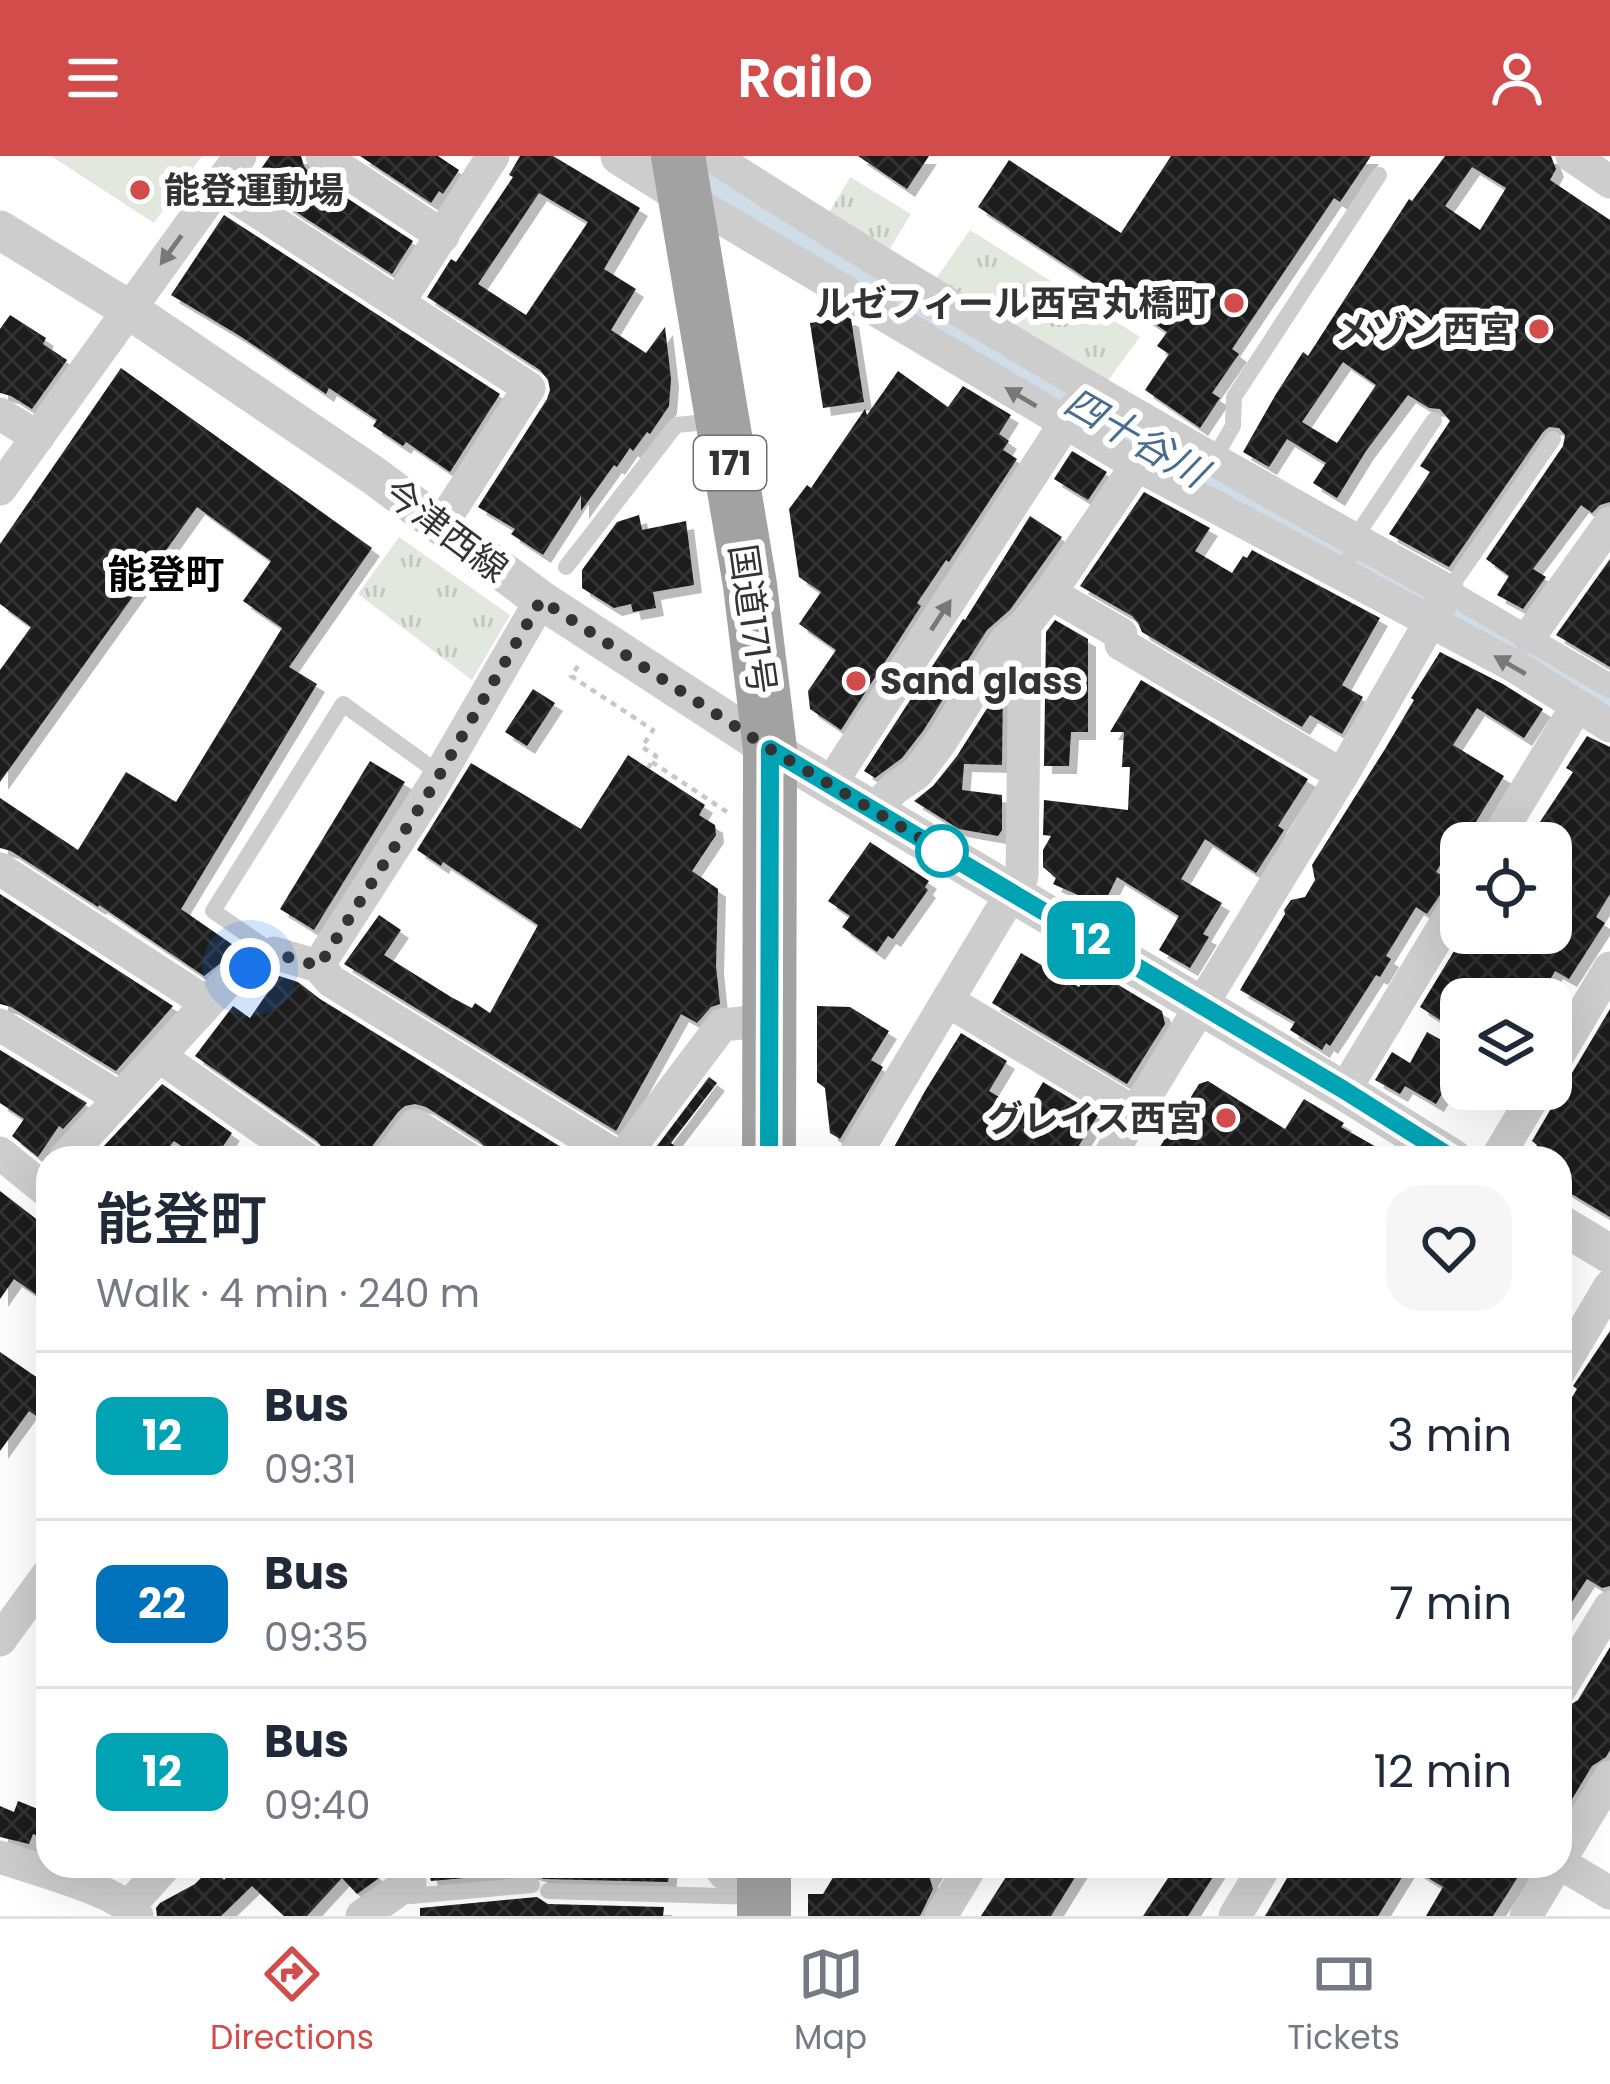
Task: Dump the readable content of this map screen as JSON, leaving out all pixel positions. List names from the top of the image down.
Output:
{
  "streets": {
    "highway": ["171", "国道171号"],
    "street": ["今津西線"]
  },
  "crossings": [
    ["今津西線", "国道171号"]
  ],
  "districts": ["能登町"],
  "water": ["四十谷川"],
  "places": [
    "能登運動場",
    "ルゼフィール西宮丸橋町",
    "メゾン西宮",
    "Sand glass",
    "グレイス西宮"
  ],
  "lines": ["bus line 12"],
  "page": {
    "header": "Railo",
    "on_map": "12",
    "heading": ["能登町", "Walk · 4 min · 240 m"],
    "list": [
      {
        "mark": "12",
        "name": "Bus",
        "note": "09:31",
        "value": "3 min"
      },
      {
        "mark": "22",
        "name": "Bus",
        "note": "09:35",
        "value": "7 min"
      },
      {
        "mark": "12",
        "name": "Bus",
        "note": "09:40",
        "value": "12 min"
      }
    ],
    "tabs": ["Directions", "Map", "Tickets"]
  }
}
